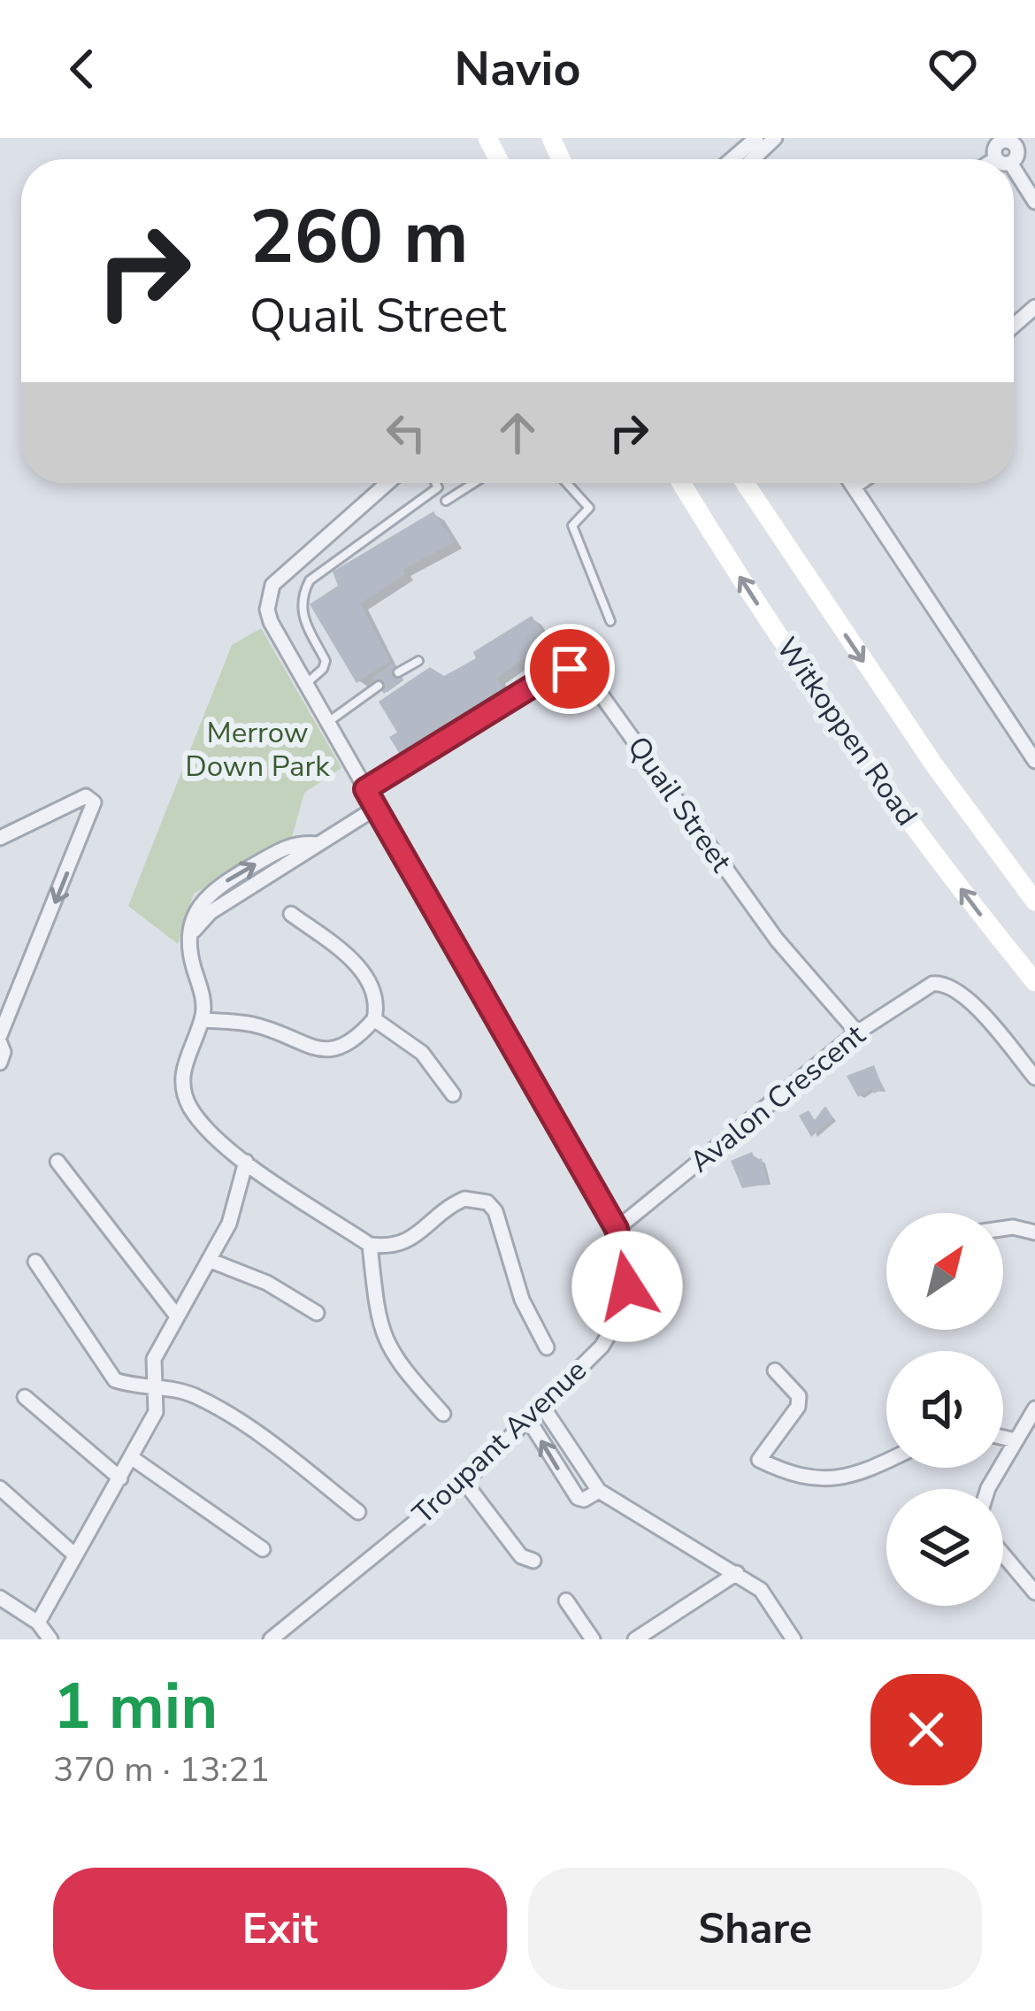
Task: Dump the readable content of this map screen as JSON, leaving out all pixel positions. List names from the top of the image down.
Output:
{
  "streets": {
    "main road": ["Witkoppen Road"],
    "street": ["Quail Street", "Avalon Crescent", "Troupant Avenue"]
  },
  "crossings": [
    ["Quail Street", "Avalon Crescent"],
    ["Quail Street", "Troupant Avenue"],
    ["Avalon Crescent", "Troupant Avenue"]
  ],
  "parks": ["Merrow Down Park"],
  "north": "top right",
  "page": {
    "header": "Navio",
    "turn": ["260 m", "Quail Street"],
    "heading": ["1 min", "370 m · 13:21"],
    "buttons": ["Exit", "Share"]
  }
}
